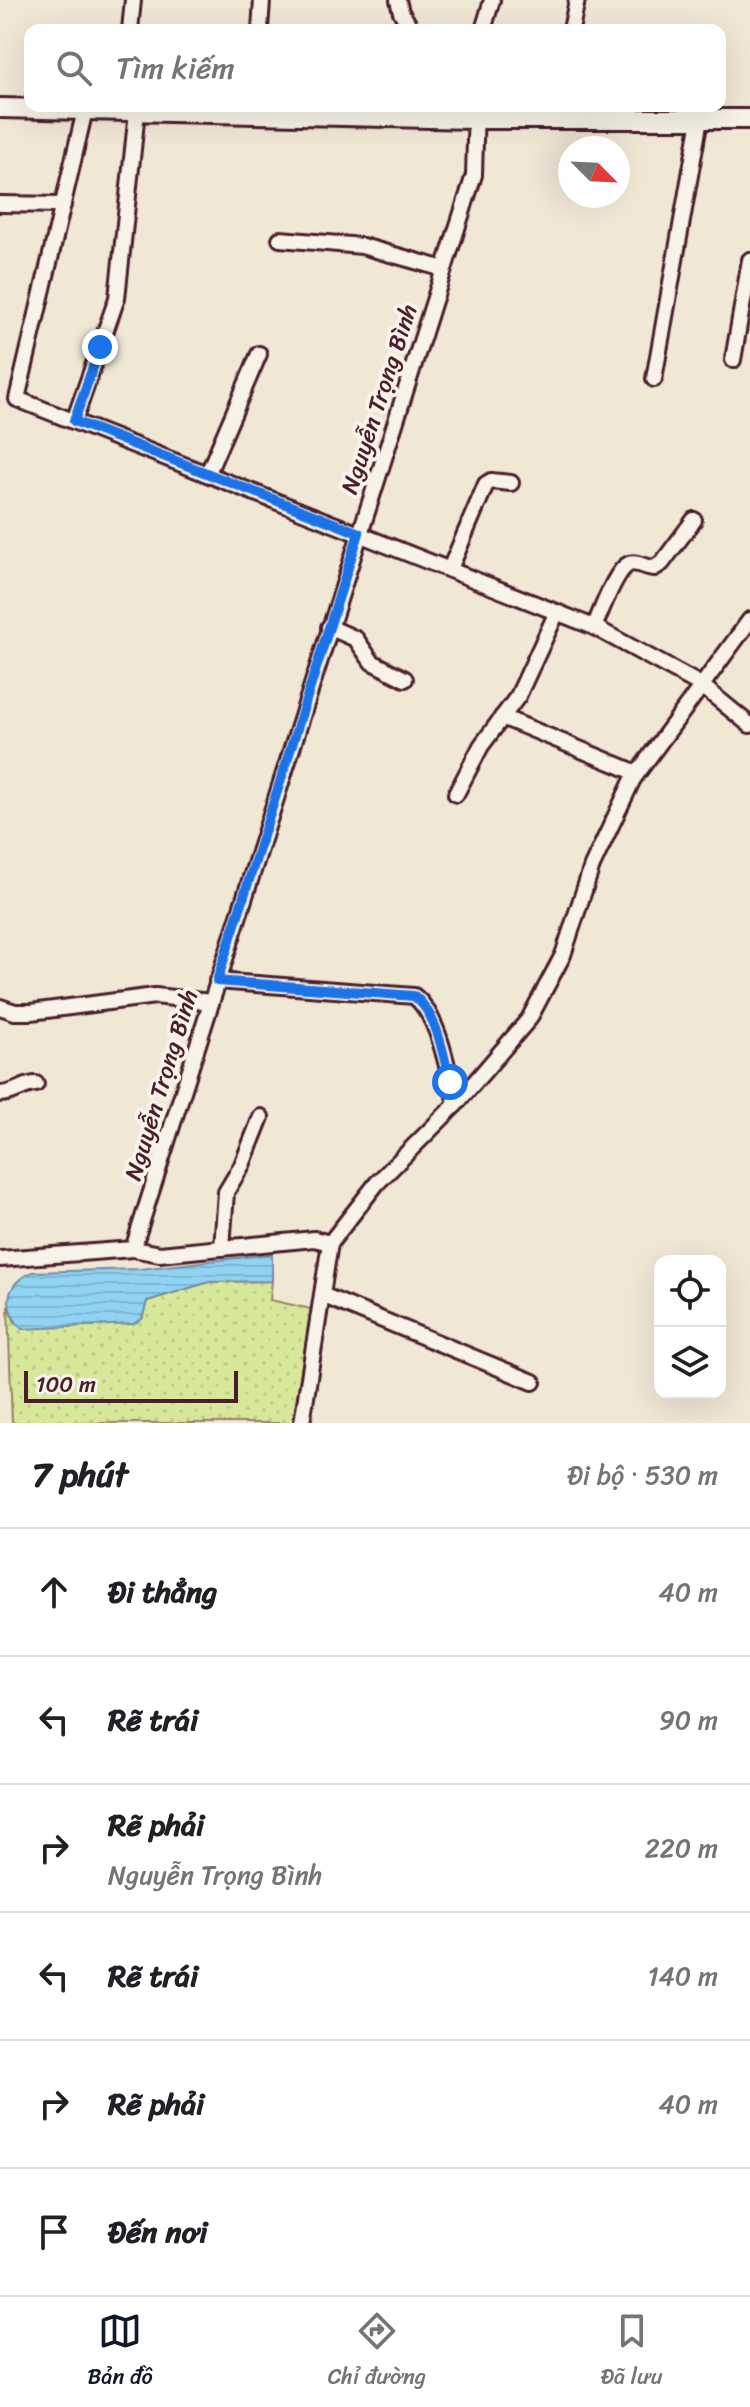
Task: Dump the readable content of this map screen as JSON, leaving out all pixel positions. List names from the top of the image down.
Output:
{
  "streets": {
    "street": ["Nguyễn Trọng Bình"]
  },
  "scale_bar": "100 m",
  "north": "bottom right",
  "page": {
    "search": "Tìm kiếm",
    "scale": "100 m",
    "heading": ["7 phút", "Đi bộ · 530 m"],
    "list": [
      ["Đi thẳng", "40 m"],
      ["Rẽ trái", "90 m"],
      ["Rẽ phải", "Nguyễn Trọng Bình", "220 m"],
      ["Rẽ trái", "140 m"],
      ["Rẽ phải", "40 m"],
      "Đến nơi"
    ],
    "nav": ["Bản đồ", "Chỉ đường", "Đã lưu"]
  }
}
